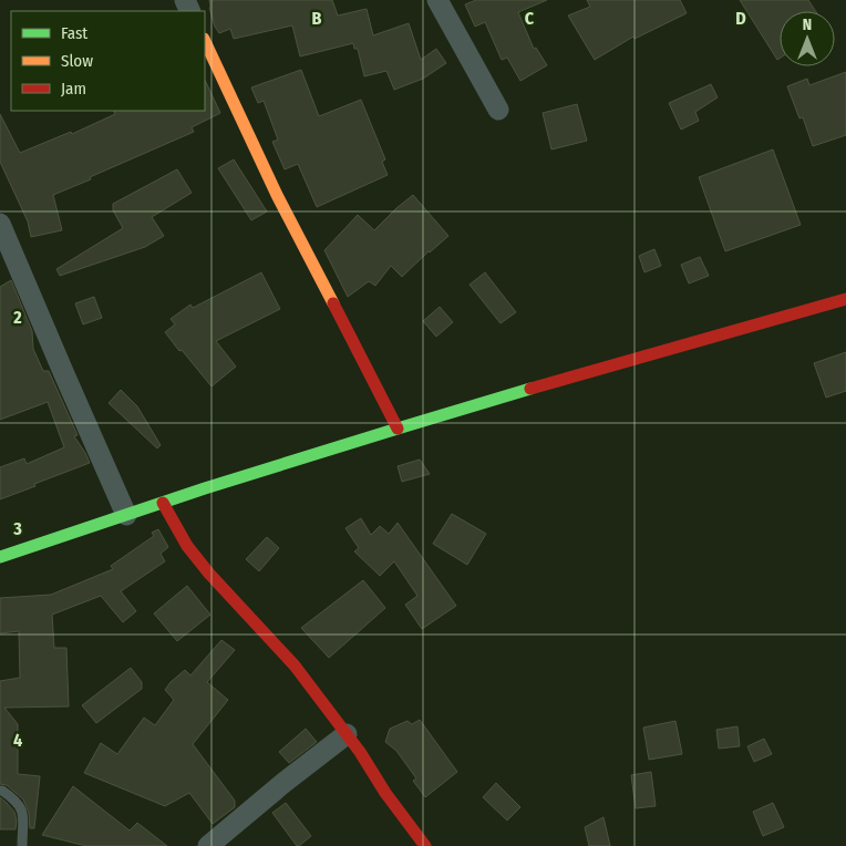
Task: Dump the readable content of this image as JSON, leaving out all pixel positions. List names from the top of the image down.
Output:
{
  "legend": ["Fast", "Slow", "Jam"],
  "north": "top",
  "grid": {
    "columns": ["B", "C", "D"],
    "rows": ["2", "3", "4"]
  }
}
